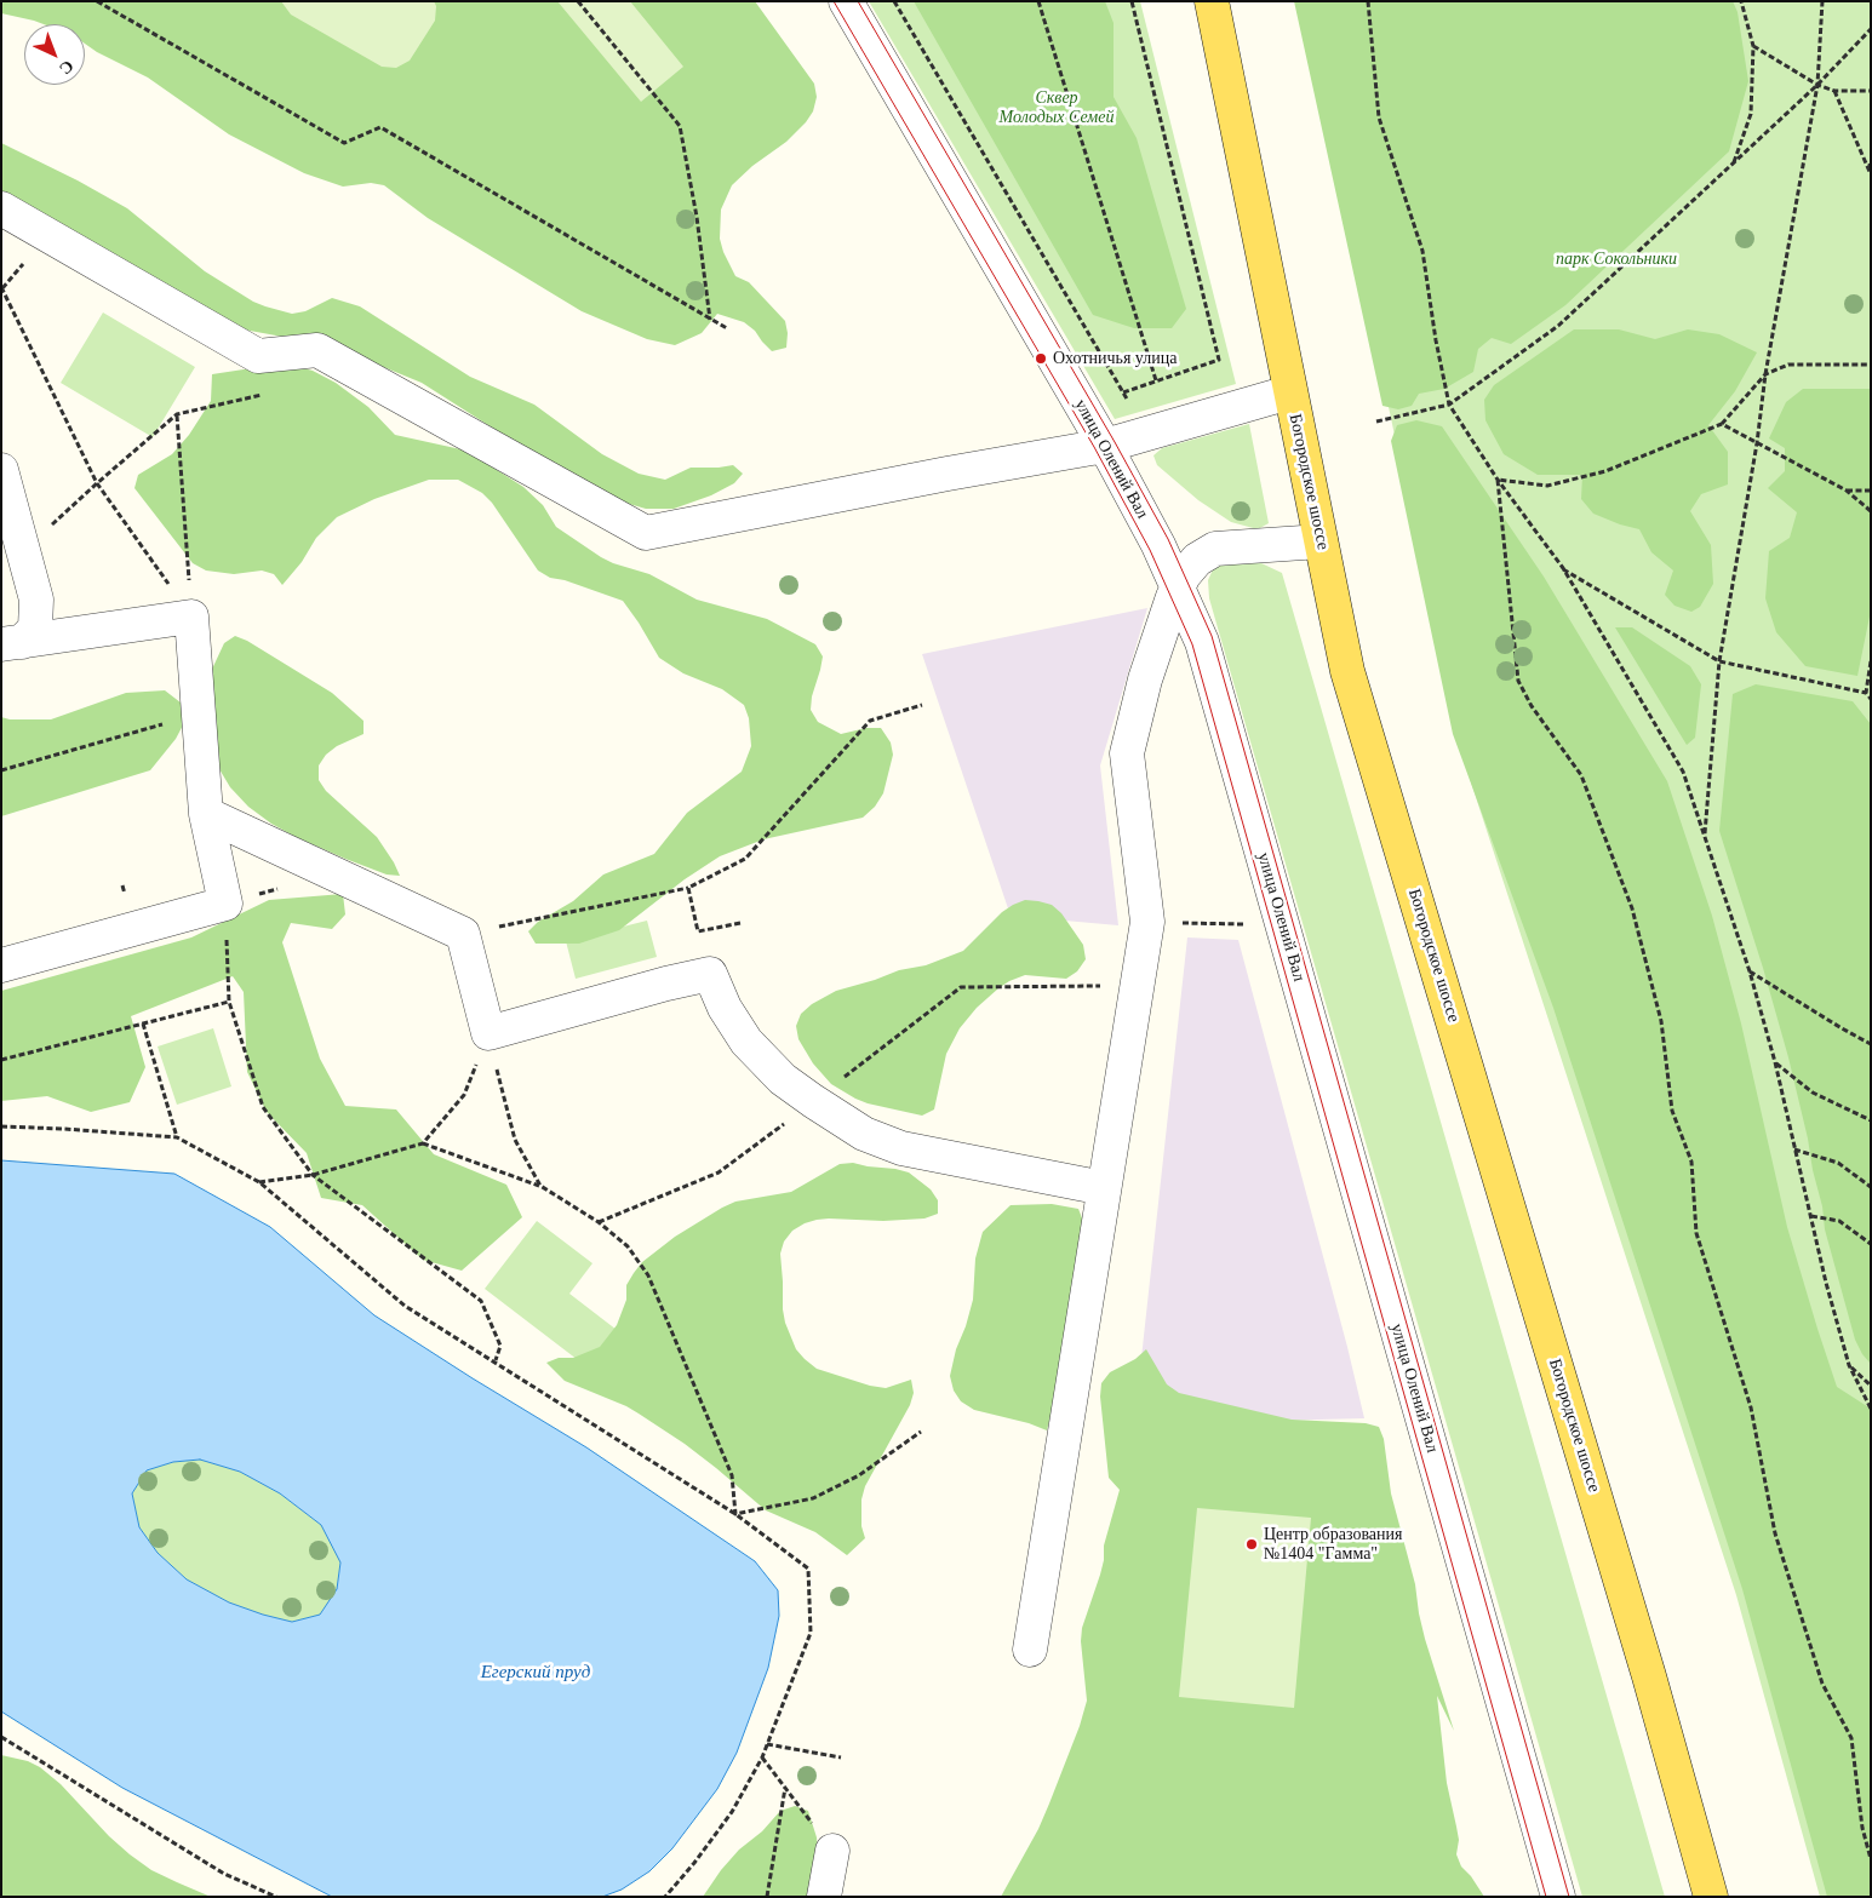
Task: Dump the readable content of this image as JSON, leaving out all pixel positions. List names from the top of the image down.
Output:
{
  "streets": {
    "main road": ["Богородское шоссе"],
    "street": ["улица Олений Вал"]
  },
  "water": ["Егерский пруд"],
  "parks": ["Сквер Молодых Семей", "парк Сокольники"],
  "places": ["Охотничья улица", "Центр образования №1404 \"Гамма\""],
  "north": "bottom right"
}
